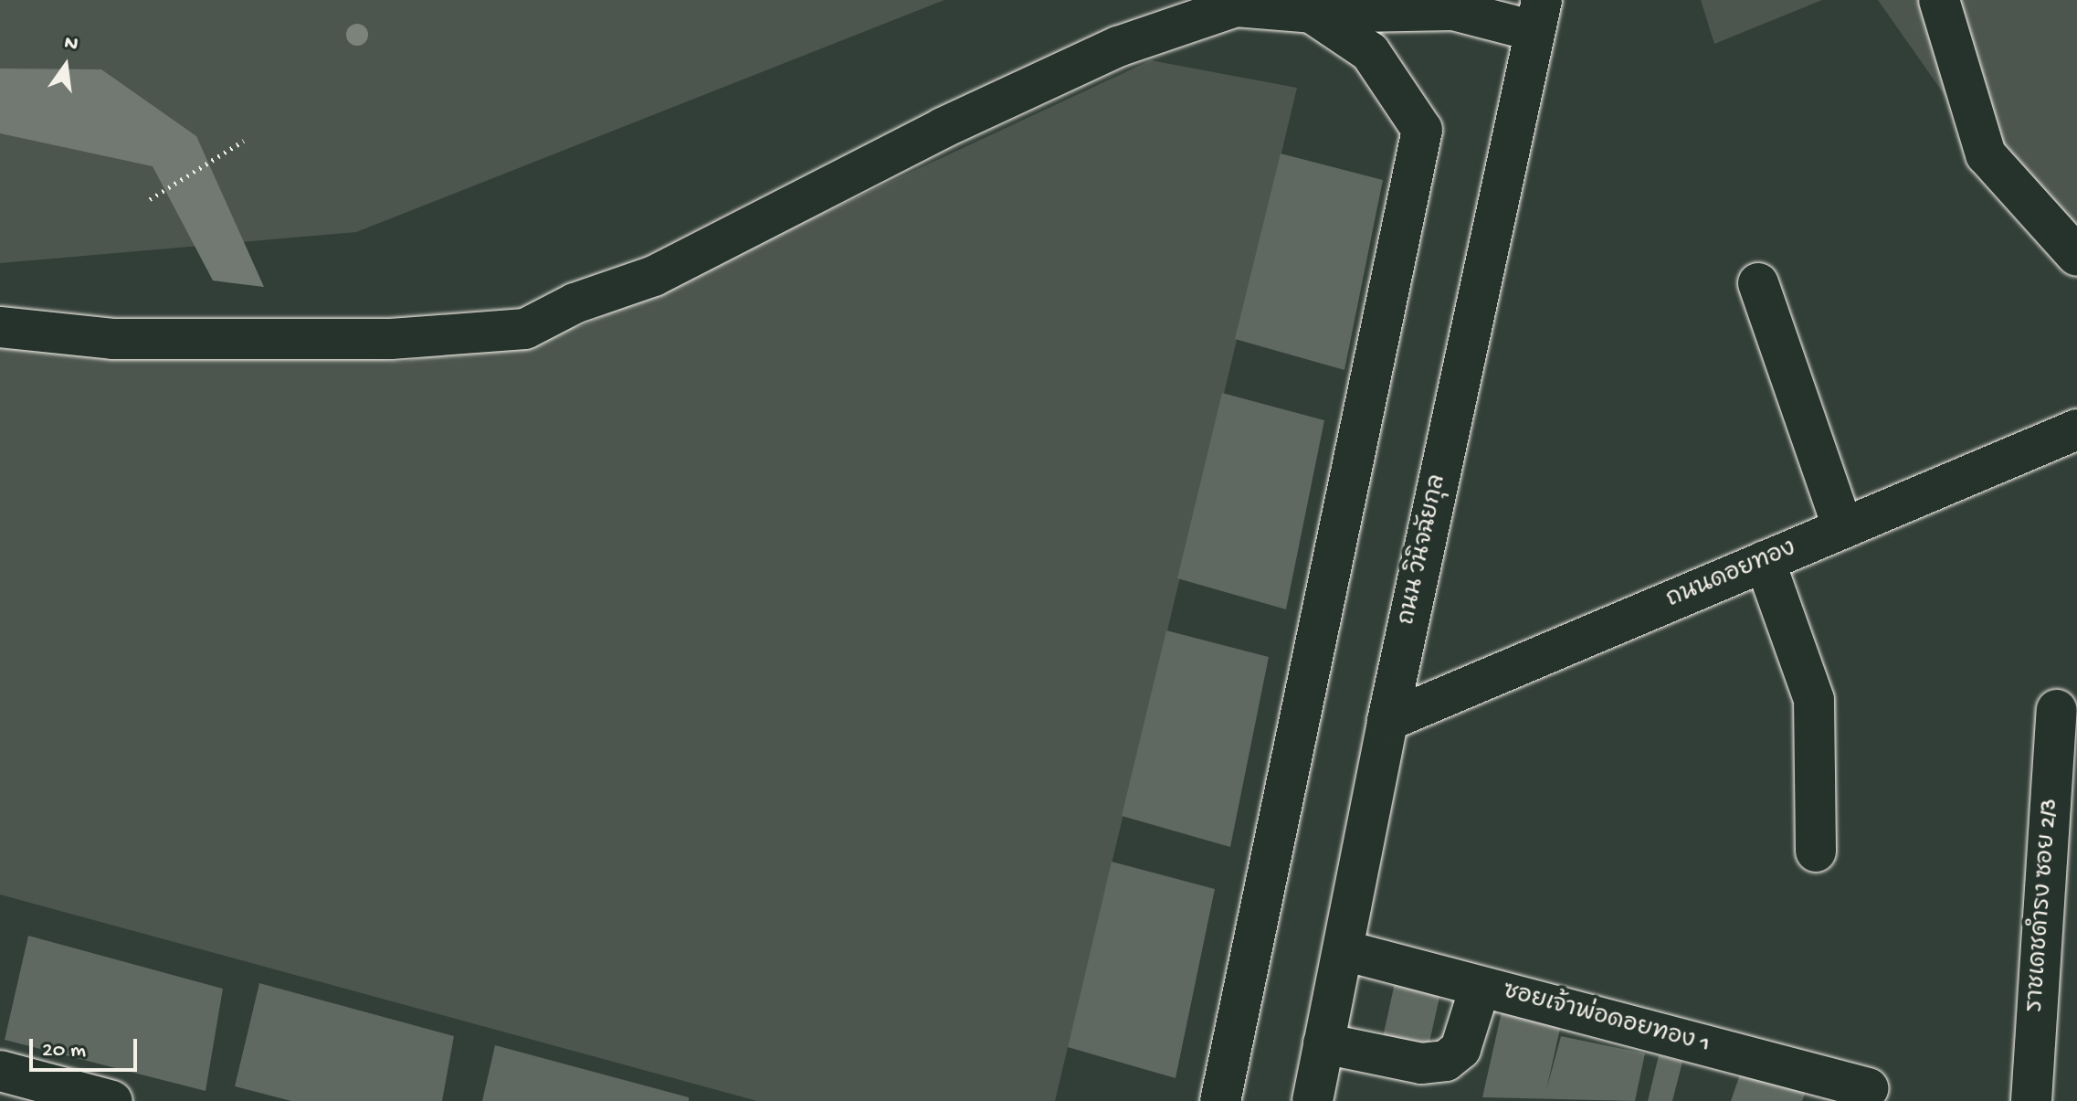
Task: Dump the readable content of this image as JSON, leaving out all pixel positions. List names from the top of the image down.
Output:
{
  "streets": {
    "street": [
      "ถนน วินิจฉัยกุล",
      "ถนนดอยทอง",
      "ราชเดชดำรง ซอย 2/3",
      "ซอยเจ้าพ่อดอยทอง 1"
    ]
  },
  "crossings": [
    ["ถนน วินิจฉัยกุล", "ถนนดอยทอง"],
    ["ถนน วินิจฉัยกุล", "ซอยเจ้าพ่อดอยทอง 1"]
  ],
  "scale_bar": "20 m",
  "north": "top"
}
